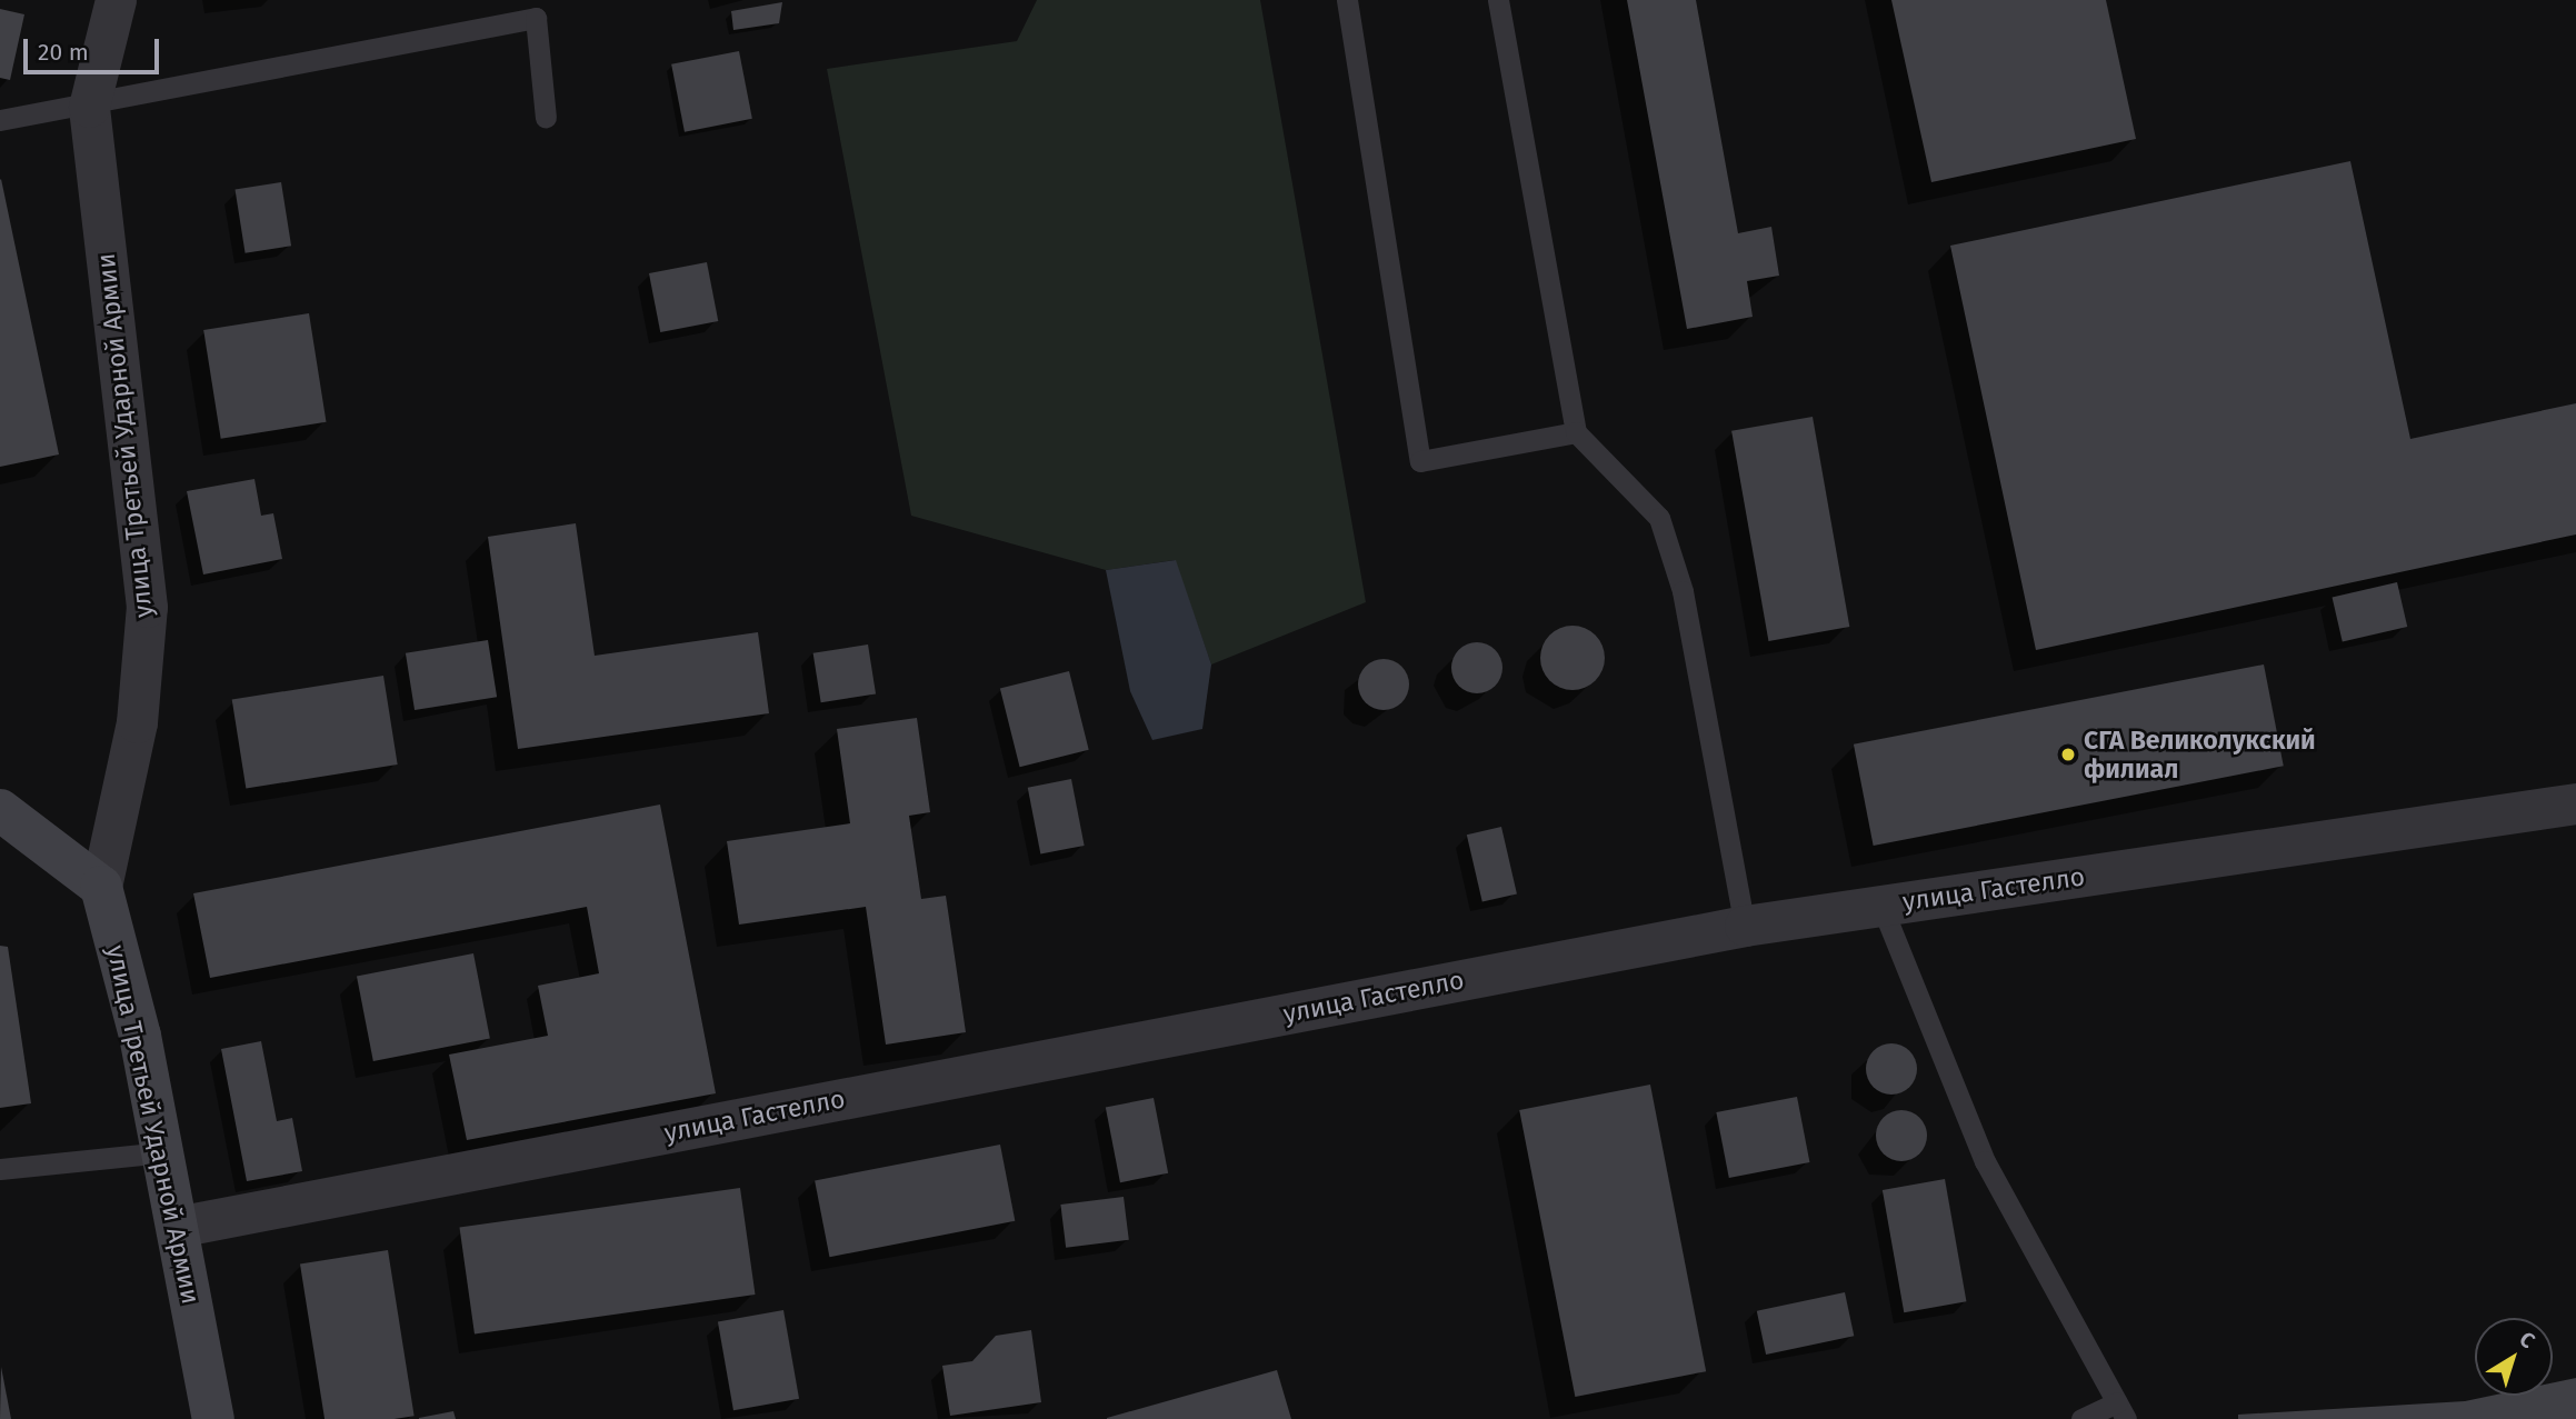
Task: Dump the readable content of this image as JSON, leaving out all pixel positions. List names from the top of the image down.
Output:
{
  "streets": {
    "main road": ["улица Третьей Ударной Армии"],
    "street": ["улица Гастелло"]
  },
  "crossings": [
    ["улица Третьей Ударной Армии", "улица Гастелло"]
  ],
  "places": ["СГА Великолукский филиал"],
  "scale_bar": "20 m",
  "north": "top right"
}
